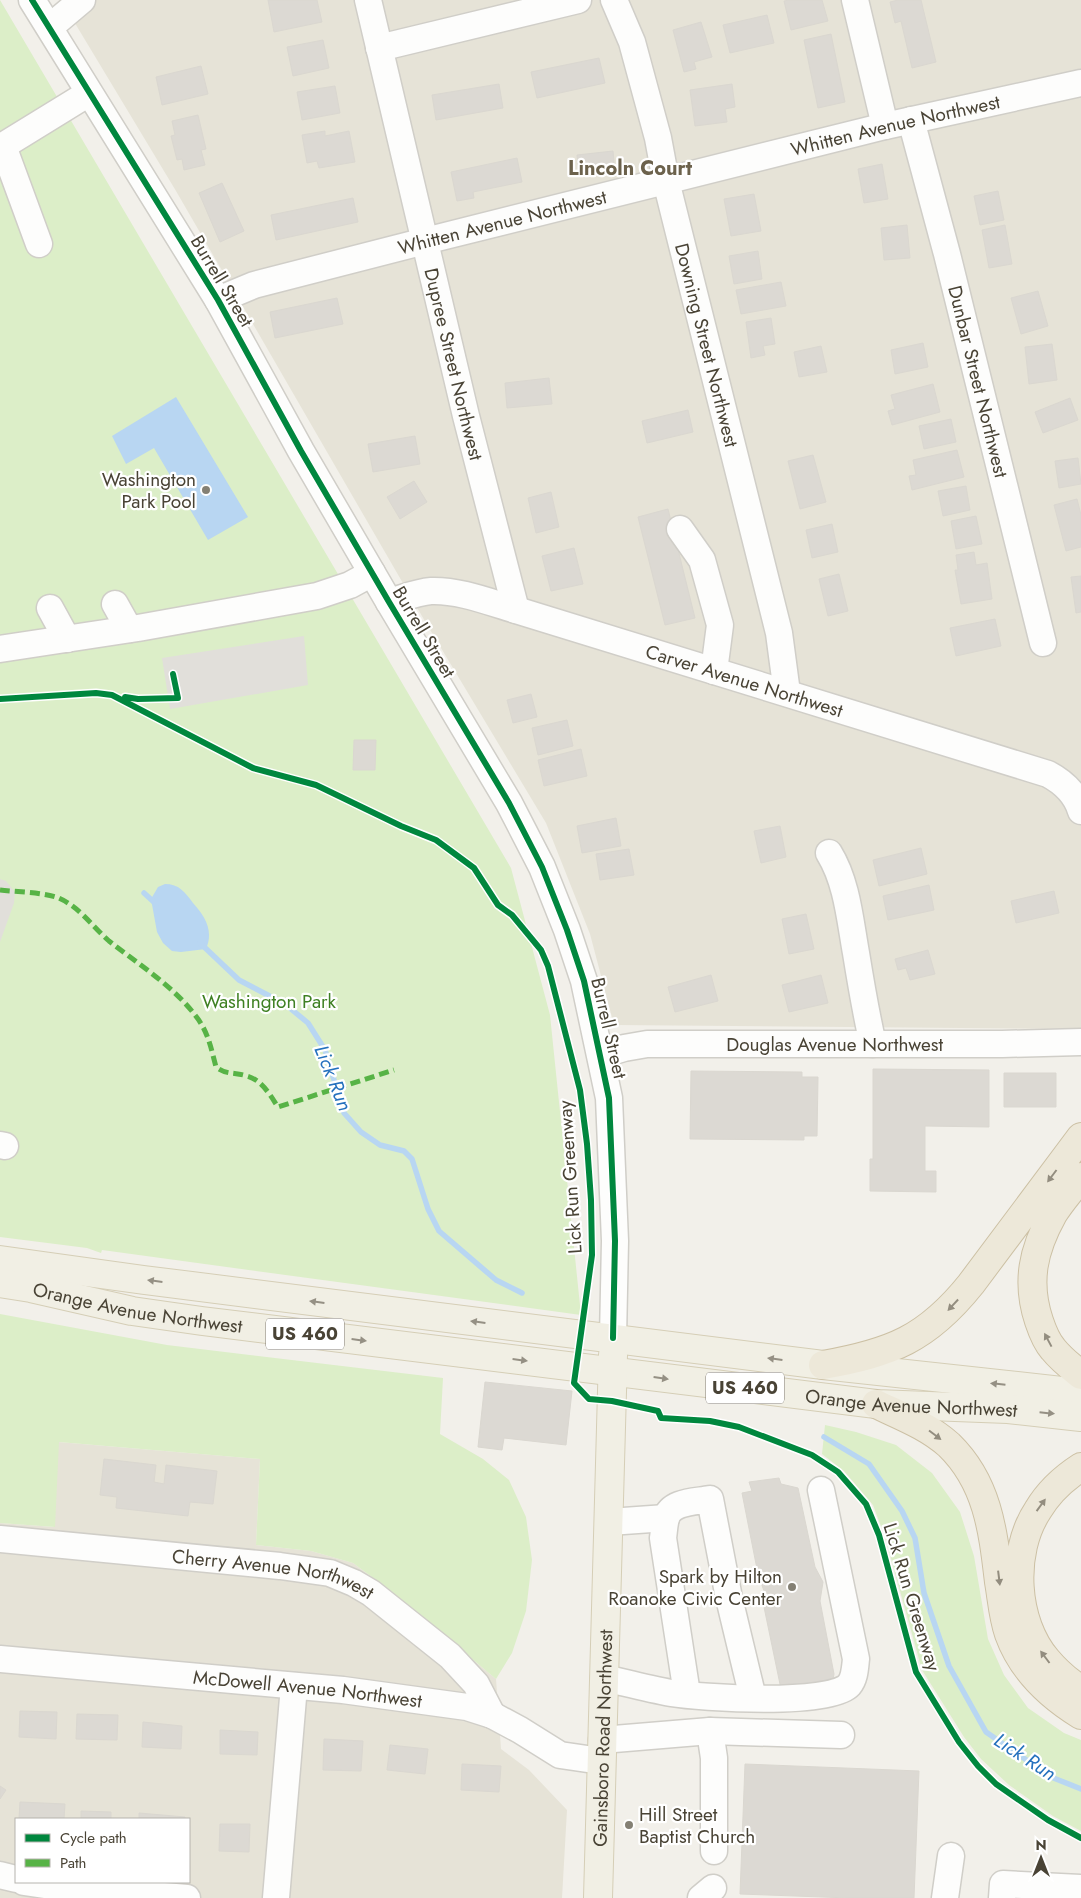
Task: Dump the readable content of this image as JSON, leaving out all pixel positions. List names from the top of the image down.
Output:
{
  "streets": {
    "main road": ["Orange Avenue Northwest", "US 460", "Gainsboro Road Northwest"],
    "street": [
      "Whitten Avenue Northwest",
      "Burrell Street",
      "Downing Street Northwest",
      "Dupree Street Northwest",
      "Dunbar Street Northwest",
      "Carver Avenue Northwest",
      "Douglas Avenue Northwest",
      "Cherry Avenue Northwest",
      "McDowell Avenue Northwest"
    ],
    "cycle path": ["Lick Run Greenway"]
  },
  "crossings": [
    ["Whitten Avenue Northwest", "Burrell Street"],
    ["Whitten Avenue Northwest", "Downing Street Northwest"],
    ["Whitten Avenue Northwest", "Dupree Street Northwest"],
    ["Whitten Avenue Northwest", "Dunbar Street Northwest"],
    ["Burrell Street", "Carver Avenue Northwest"],
    ["Burrell Street", "Douglas Avenue Northwest"],
    ["Burrell Street", "Orange Avenue Northwest"],
    ["Burrell Street", "Gainsboro Road Northwest"],
    ["Downing Street Northwest", "Carver Avenue Northwest"],
    ["Dupree Street Northwest", "Carver Avenue Northwest"],
    ["Orange Avenue Northwest", "Gainsboro Road Northwest"],
    ["Cherry Avenue Northwest", "McDowell Avenue Northwest"],
    ["McDowell Avenue Northwest", "Gainsboro Road Northwest"]
  ],
  "districts": ["Lincoln Court"],
  "water": ["Lick Run"],
  "parks": ["Washington Park"],
  "places": ["Washington Park Pool", "Spark by Hilton Roanoke Civic Center", "Hill Street Baptist Church"],
  "legend": ["Cycle path", "Path"],
  "north": "top"
}
